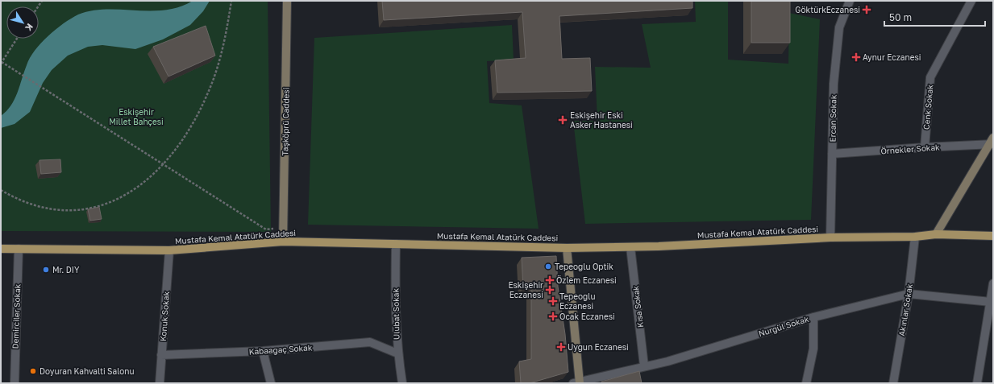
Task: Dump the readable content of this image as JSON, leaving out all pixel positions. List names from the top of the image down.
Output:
{
  "streets": {
    "main road": ["Taşköprü Caddesi", "Mustafa Kemal Atatürk Caddesi"],
    "street": [
      "Cenk Sokak",
      "Ercan Sokak",
      "Örnekler Sokak",
      "Kısa Sokak",
      "Akınlar Sokak",
      "Ulubat Sokak",
      "Demirciler Sokak",
      "Konuk Sokak",
      "Nurgül Sokak",
      "Kabaağaç Sokak"
    ]
  },
  "crossings": [
    ["Cenk Sokak", "Örnekler Sokak"],
    ["Ercan Sokak", "Örnekler Sokak"],
    ["Ercan Sokak", "Mustafa Kemal Atatürk Caddesi"],
    ["Taşköprü Caddesi", "Mustafa Kemal Atatürk Caddesi"],
    ["Mustafa Kemal Atatürk Caddesi", "Kısa Sokak"],
    ["Mustafa Kemal Atatürk Caddesi", "Akınlar Sokak"],
    ["Mustafa Kemal Atatürk Caddesi", "Ulubat Sokak"],
    ["Mustafa Kemal Atatürk Caddesi", "Demirciler Sokak"],
    ["Mustafa Kemal Atatürk Caddesi", "Konuk Sokak"],
    ["Kısa Sokak", "Nurgül Sokak"],
    ["Akınlar Sokak", "Nurgül Sokak"],
    ["Ulubat Sokak", "Kabaağaç Sokak"],
    ["Konuk Sokak", "Kabaağaç Sokak"]
  ],
  "parks": ["Eskişehir Millet Bahçesi"],
  "places": {
    "health": [
      "GöktürkEczanesi",
      "Aynur Eczanesi",
      "Eskişehir Eski Asker Hastanesi",
      "Özlem Eczanesi",
      "Eskişehir Eczanesi",
      "Tepeoğlu Eczanesi",
      "Ocak Eczanesi",
      "Uygun Eczanesi"
    ],
    "other": ["Tepeoğlu Optik", "Mr. DIY", "Doyuran Kahvalti Salonu"]
  },
  "scale_bar": "50 m",
  "north": "bottom right"
}
